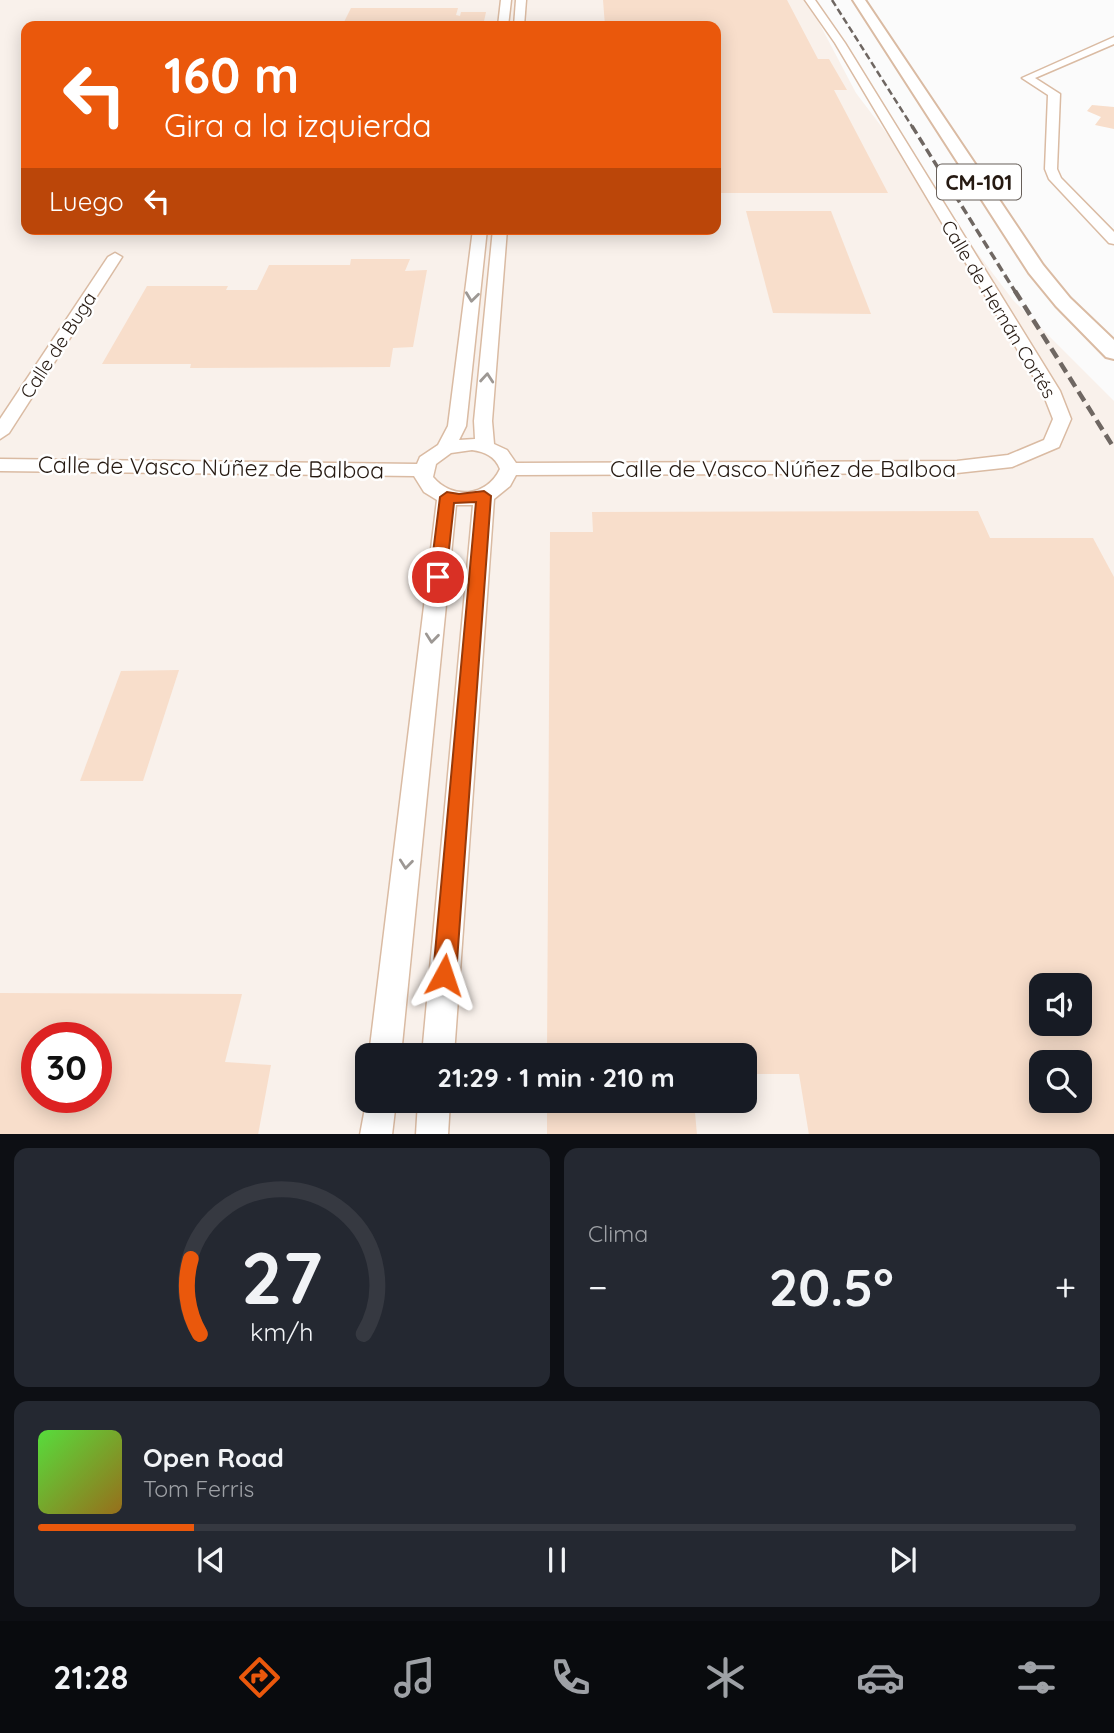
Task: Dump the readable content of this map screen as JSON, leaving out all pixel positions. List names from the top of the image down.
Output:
{
  "streets": {
    "main road": ["CM-101"],
    "street": ["Calle de Hernán Cortés", "Calle de Buga", "Calle de Vasco Núñez de Balboa"]
  },
  "crossings": [
    ["Calle de Hernán Cortés", "Calle de Vasco Núñez de Balboa"]
  ],
  "page": {
    "turn": ["160 m", "Gira a la izquierda"],
    "then": "Luego",
    "limit": "30",
    "trip": "21:29 · 1 min · 210 m",
    "tile": "Clima",
    "heat": ["−", "20.5°", "+"],
    "song": ["Open Road", "Tom Ferris"],
    "tabs": "21:28",
    "gauge": ["27", "km/h"]
  }
}
